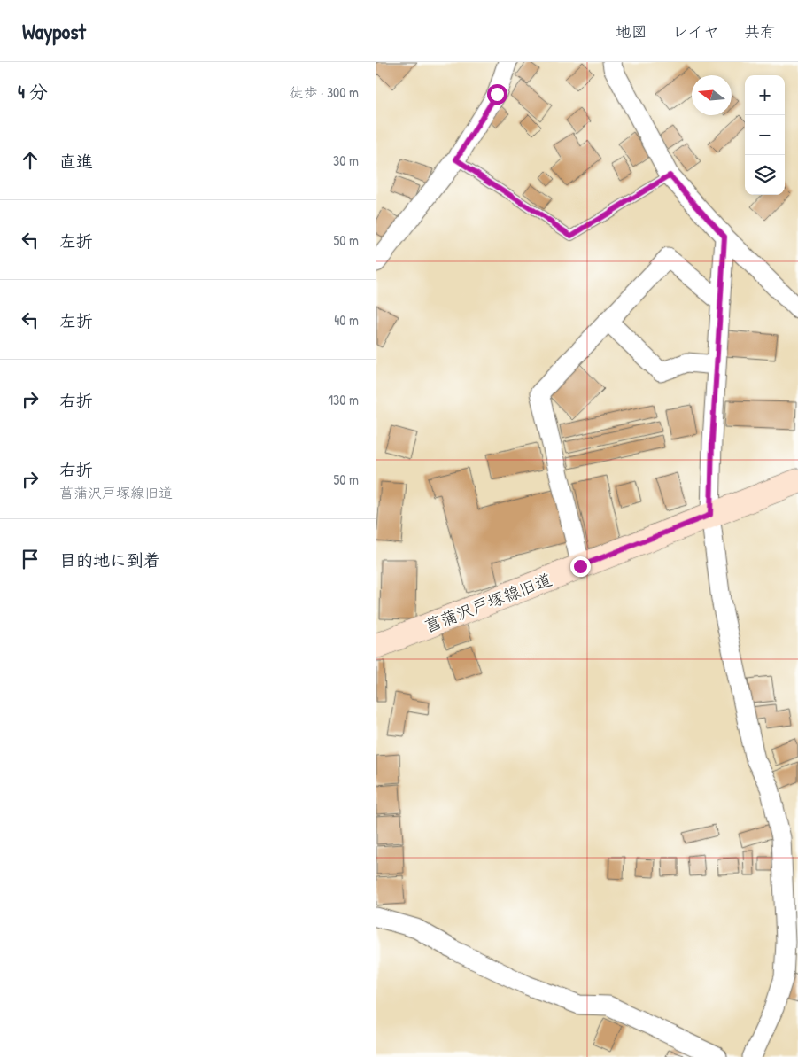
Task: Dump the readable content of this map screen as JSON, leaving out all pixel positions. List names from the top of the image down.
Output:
{
  "streets": {
    "street": ["菖蒲沢戸塚線旧道"]
  },
  "north": "left",
  "page": {
    "header": "Waypost",
    "nav": ["地図", "レイヤ", "共有"],
    "heading": ["4 分", "徒歩 · 300 m"],
    "map_buttons": ["+", "−"],
    "list": [
      ["直進", "30 m"],
      ["左折", "50 m"],
      ["左折", "40 m"],
      ["右折", "130 m"],
      ["右折", "菖蒲沢戸塚線旧道", "50 m"],
      "目的地に到着"
    ]
  }
}
